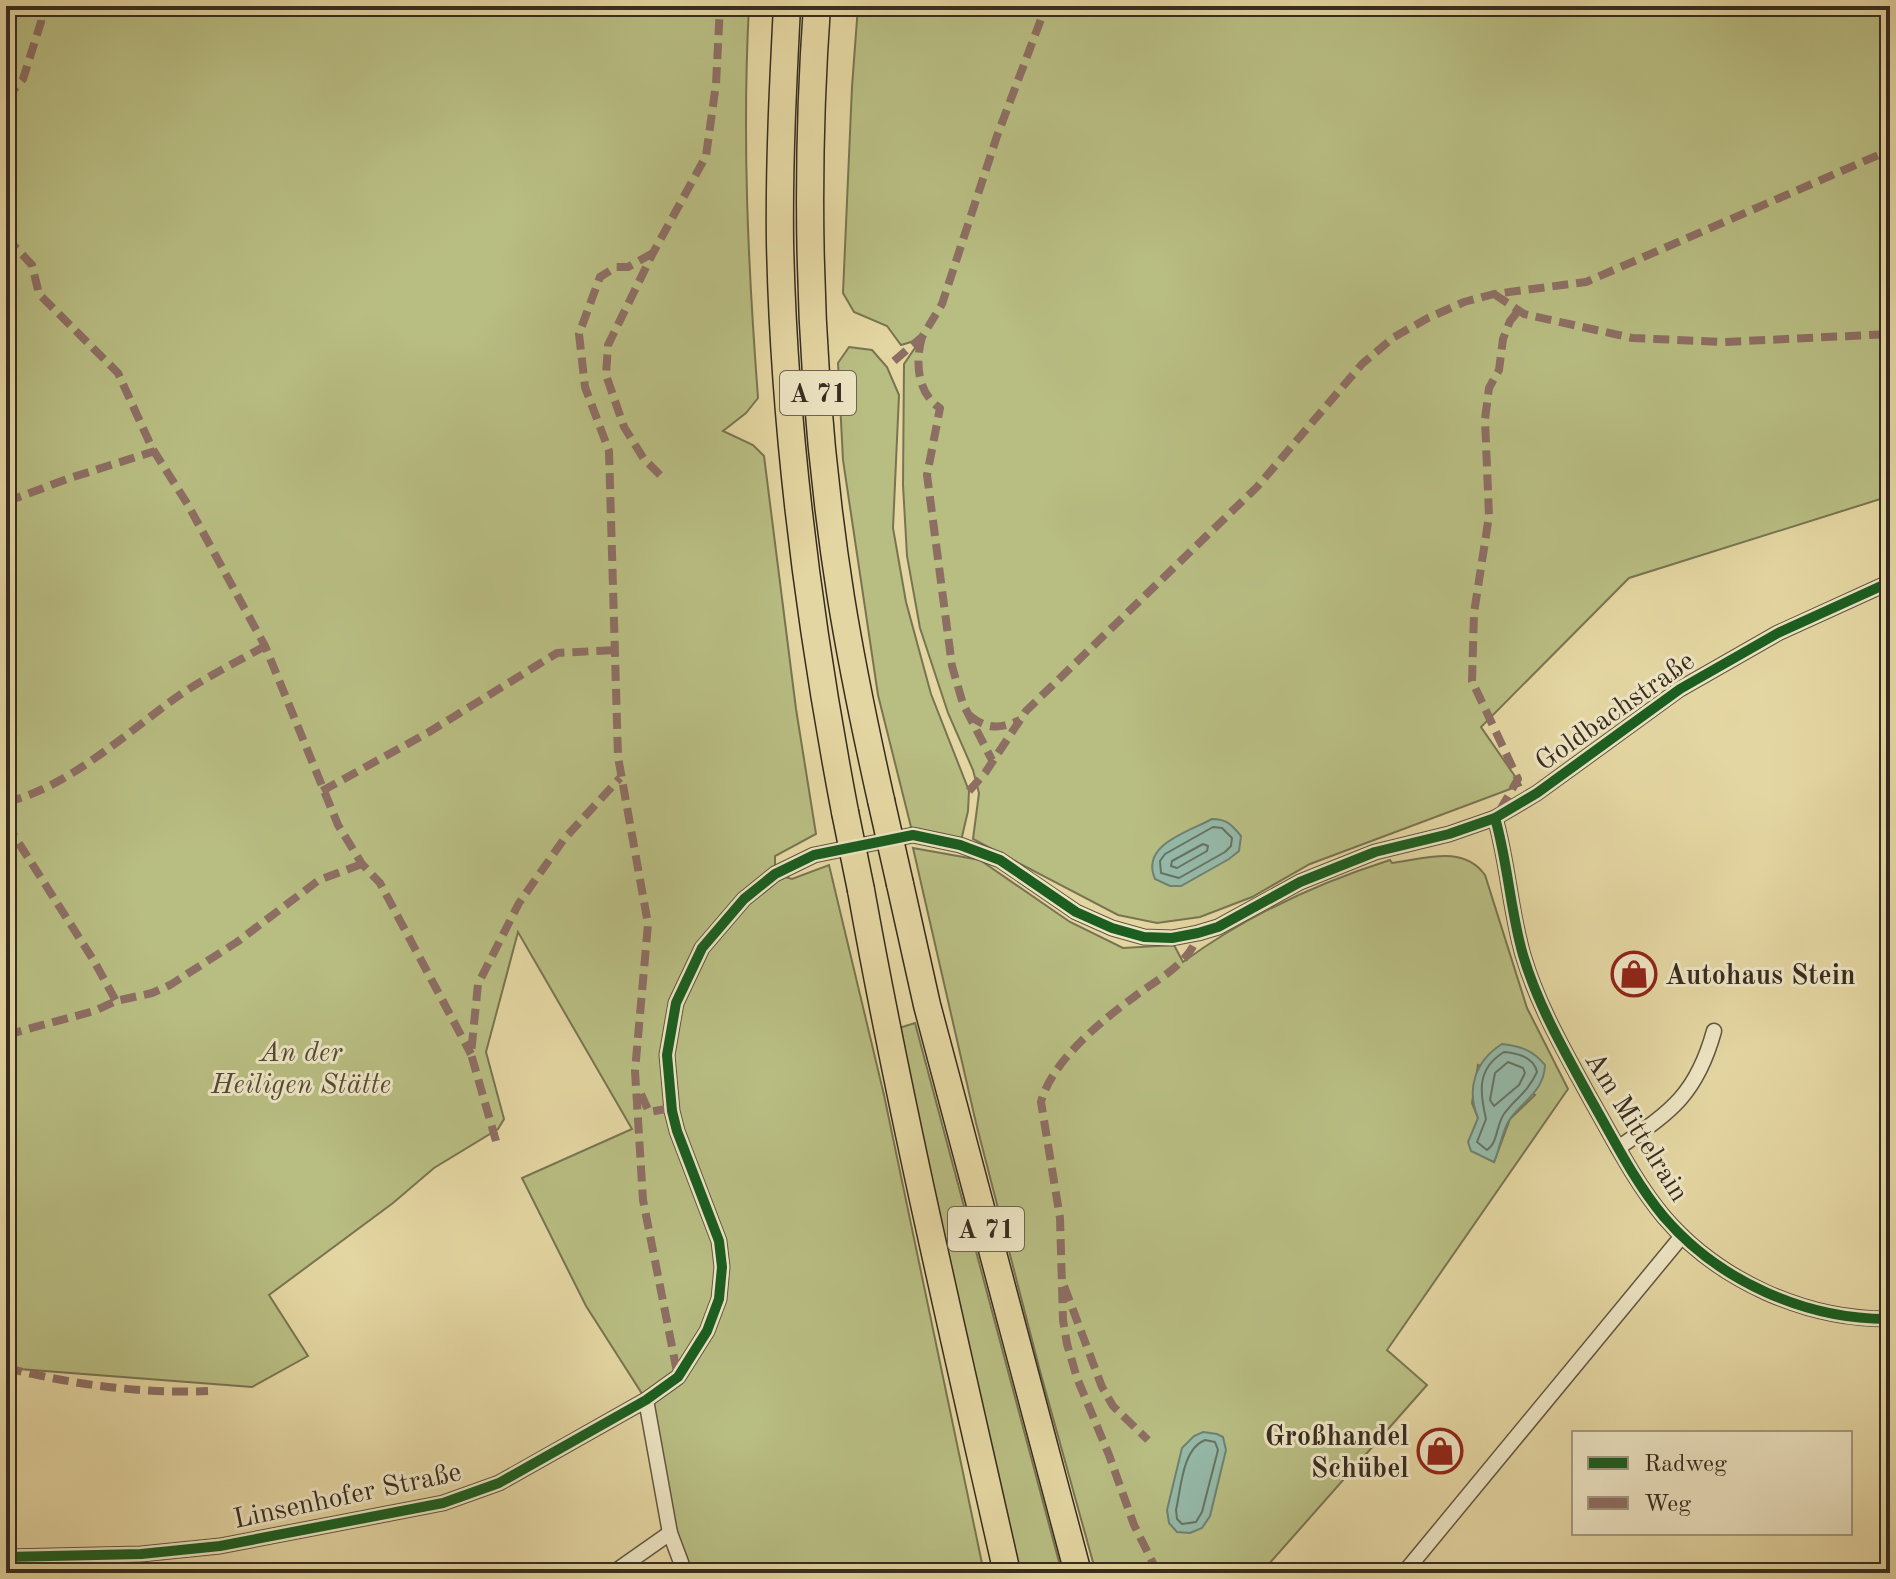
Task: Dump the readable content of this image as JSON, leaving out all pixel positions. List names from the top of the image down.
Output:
{
  "streets": {
    "highway": ["A 71"],
    "street": ["Goldbachstraße", "Am Mittelrain", "Linsenhofer Straße"]
  },
  "crossings": [
    ["Goldbachstraße", "Am Mittelrain"],
    ["Goldbachstraße", "Linsenhofer Straße"],
    ["Am Mittelrain", "Linsenhofer Straße"]
  ],
  "parks": ["An der Heiligen Stätte"],
  "places": {
    "shop": ["Autohaus Stein", "Großhandel Schübel"]
  },
  "legend": ["Radweg", "Weg"]
}
